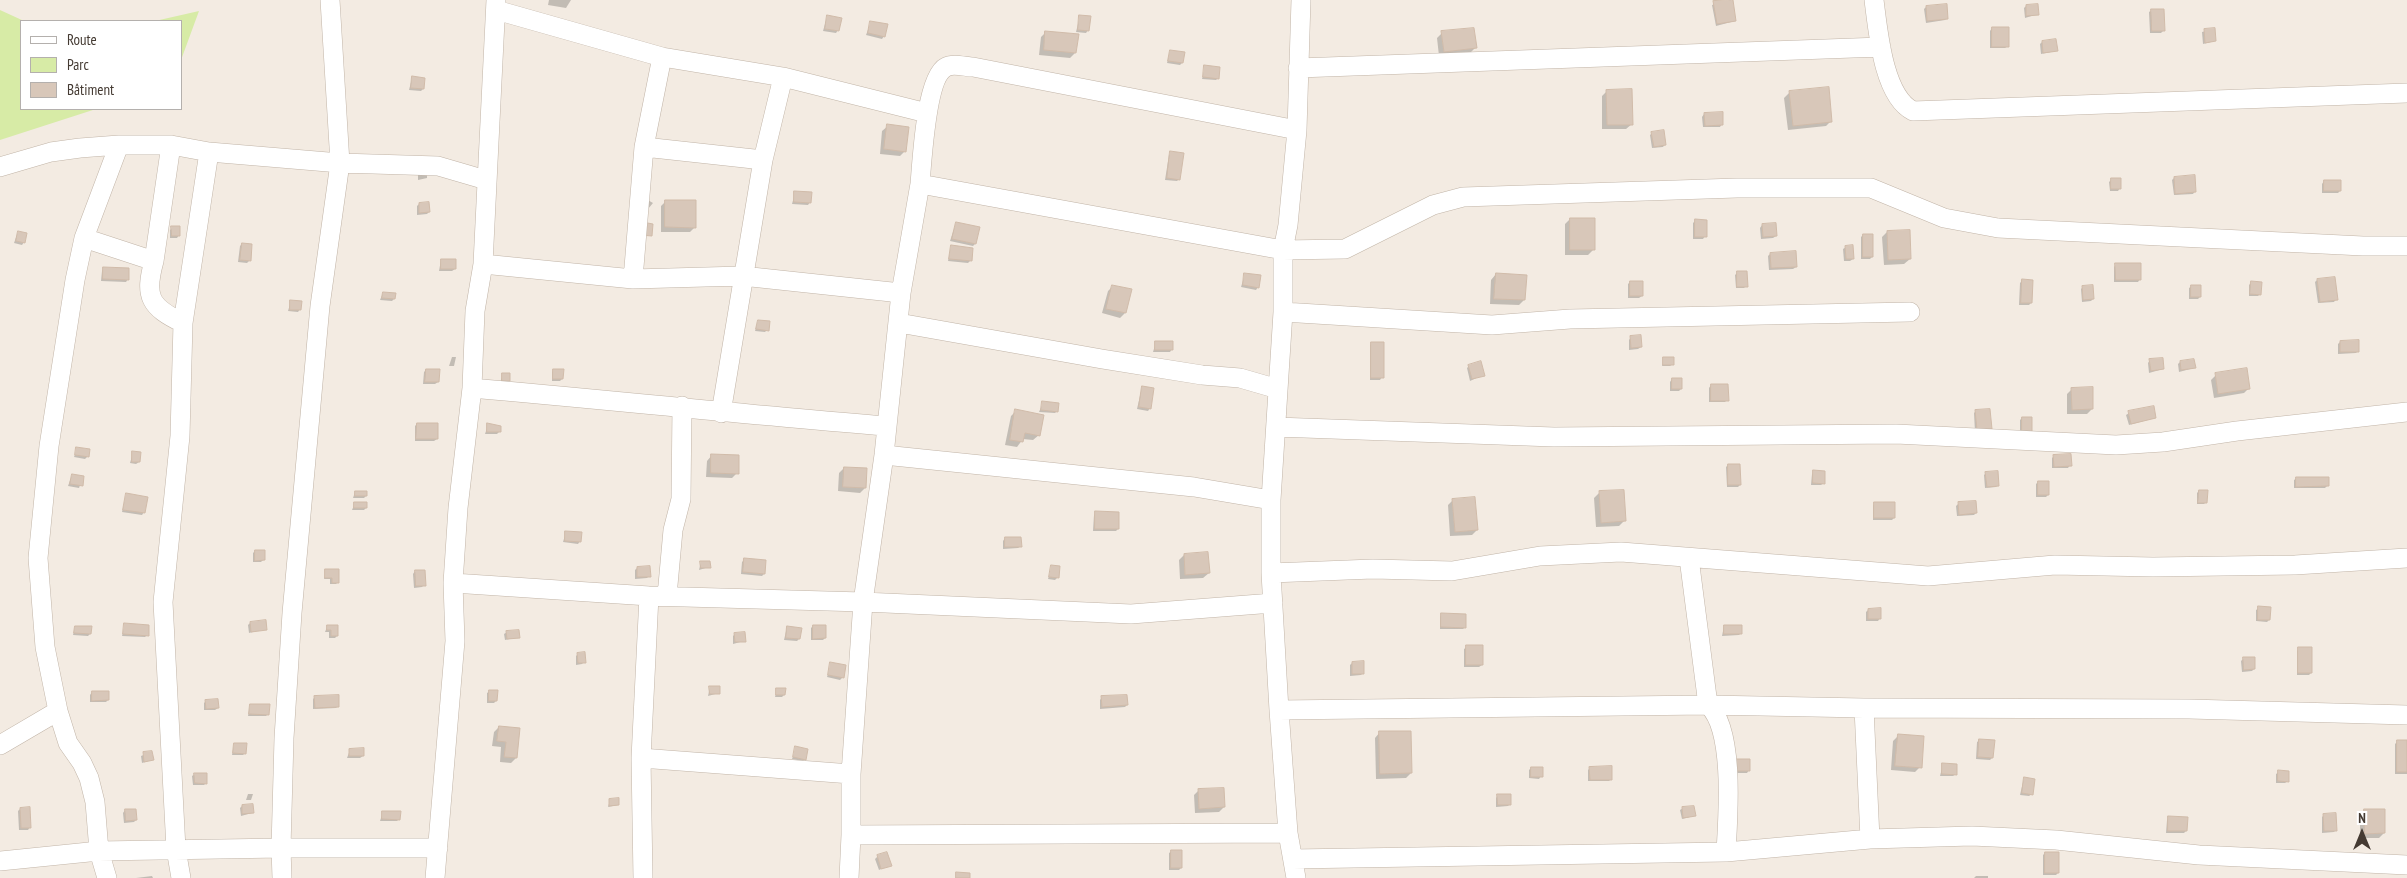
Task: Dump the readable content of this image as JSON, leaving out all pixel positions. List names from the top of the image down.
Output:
{
  "legend": ["Route", "Parc", "Bâtiment"],
  "north": "top"
}
